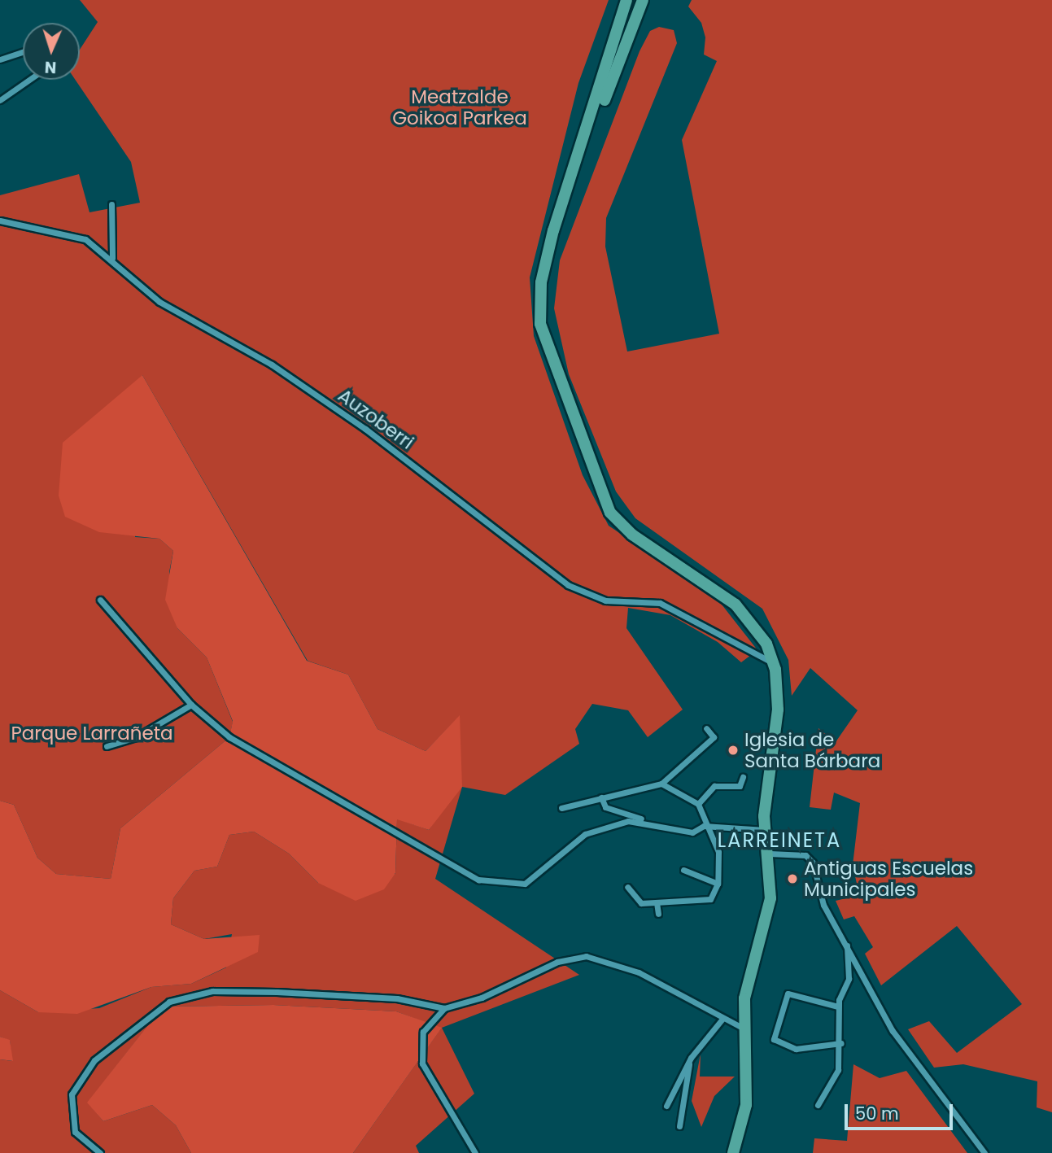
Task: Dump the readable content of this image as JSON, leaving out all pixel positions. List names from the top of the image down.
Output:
{
  "streets": {
    "street": ["Auzoberri"]
  },
  "districts": ["LARREINETA"],
  "parks": ["Meatzalde Goikoa Parkea", "Parque Larrañeta"],
  "places": ["Iglesia de Santa Bárbara", "Antiguas Escuelas Municipales"],
  "scale_bar": "50 m",
  "north": "bottom"
}
